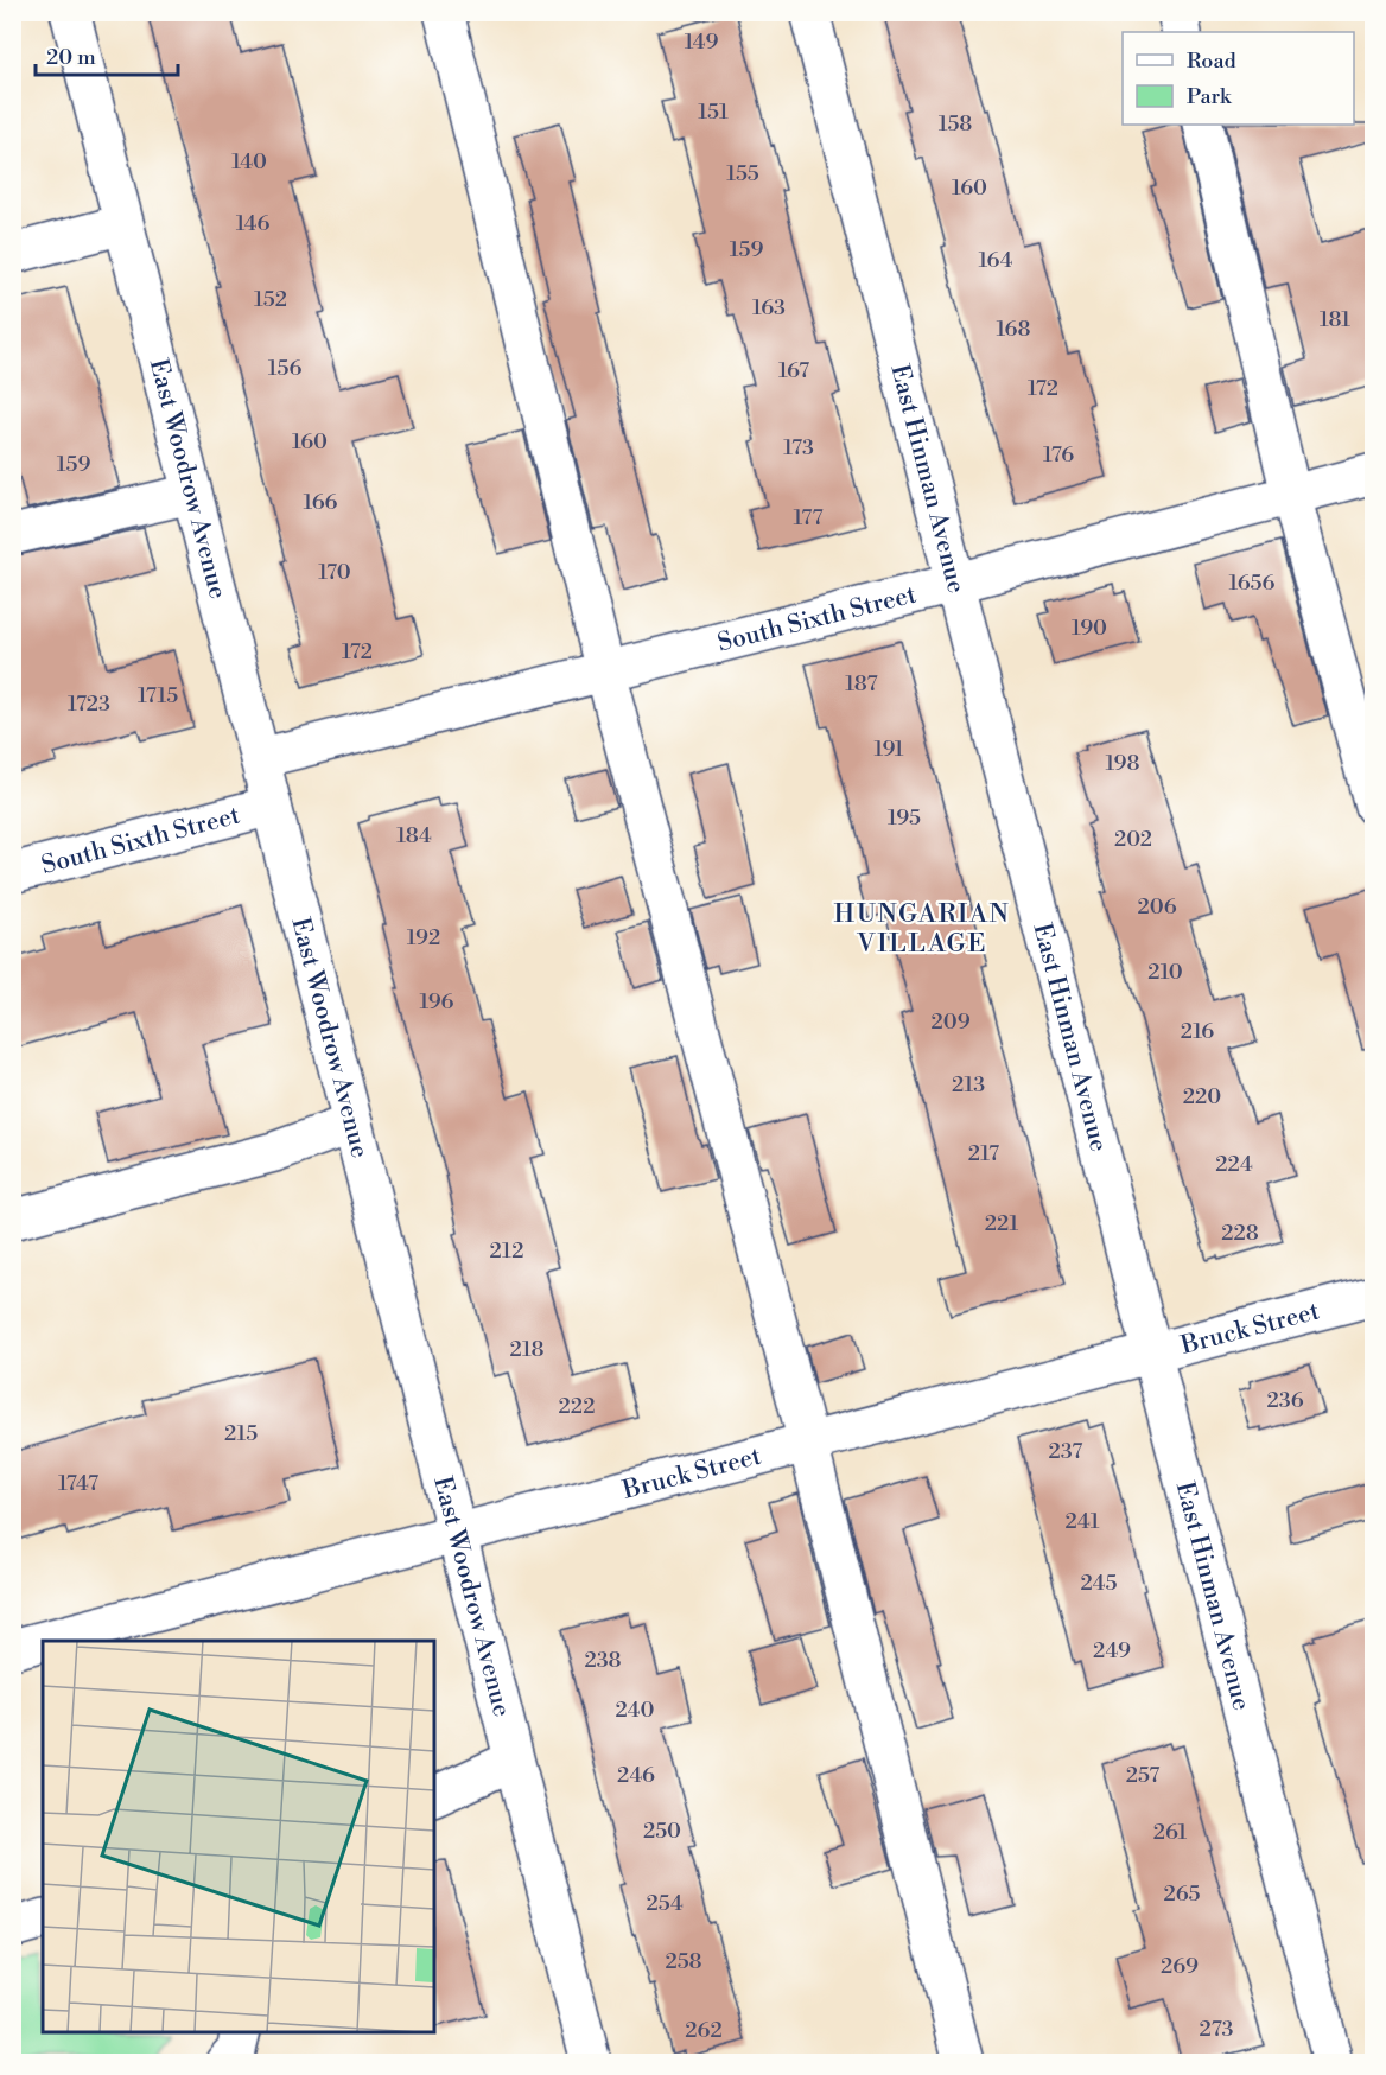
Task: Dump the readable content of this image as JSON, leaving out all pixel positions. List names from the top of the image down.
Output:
{
  "streets": {
    "street": [
      "East Woodrow Avenue",
      "East Hinman Avenue",
      "South Sixth Street",
      "Bruck Street"
    ]
  },
  "crossings": [
    ["East Woodrow Avenue", "South Sixth Street"],
    ["East Woodrow Avenue", "Bruck Street"],
    ["East Hinman Avenue", "South Sixth Street"],
    ["East Hinman Avenue", "Bruck Street"]
  ],
  "districts": ["HUNGARIAN VILLAGE"],
  "house_numbers": [
    "149",
    "151",
    "158",
    "140",
    "155",
    "160",
    "146",
    "159",
    "164",
    "152",
    "163",
    "181",
    "168",
    "156",
    "167",
    "172",
    "160",
    "173",
    "176",
    "159",
    "166",
    "177",
    "170",
    "1656",
    "190",
    "172",
    "187",
    "1715",
    "1723",
    "191",
    "198",
    "195",
    "184",
    "202",
    "206",
    "192",
    "210",
    "196",
    "209",
    "216",
    "213",
    "220",
    "217",
    "224",
    "221",
    "228",
    "212",
    "218",
    "236",
    "222",
    "215",
    "237",
    "1747",
    "241",
    "245",
    "249",
    "238",
    "240",
    "246",
    "257",
    "250",
    "261",
    "265",
    "254",
    "258",
    "269",
    "273",
    "262"
  ],
  "legend": ["Road", "Park"],
  "scale_bar": "20 m"
}
